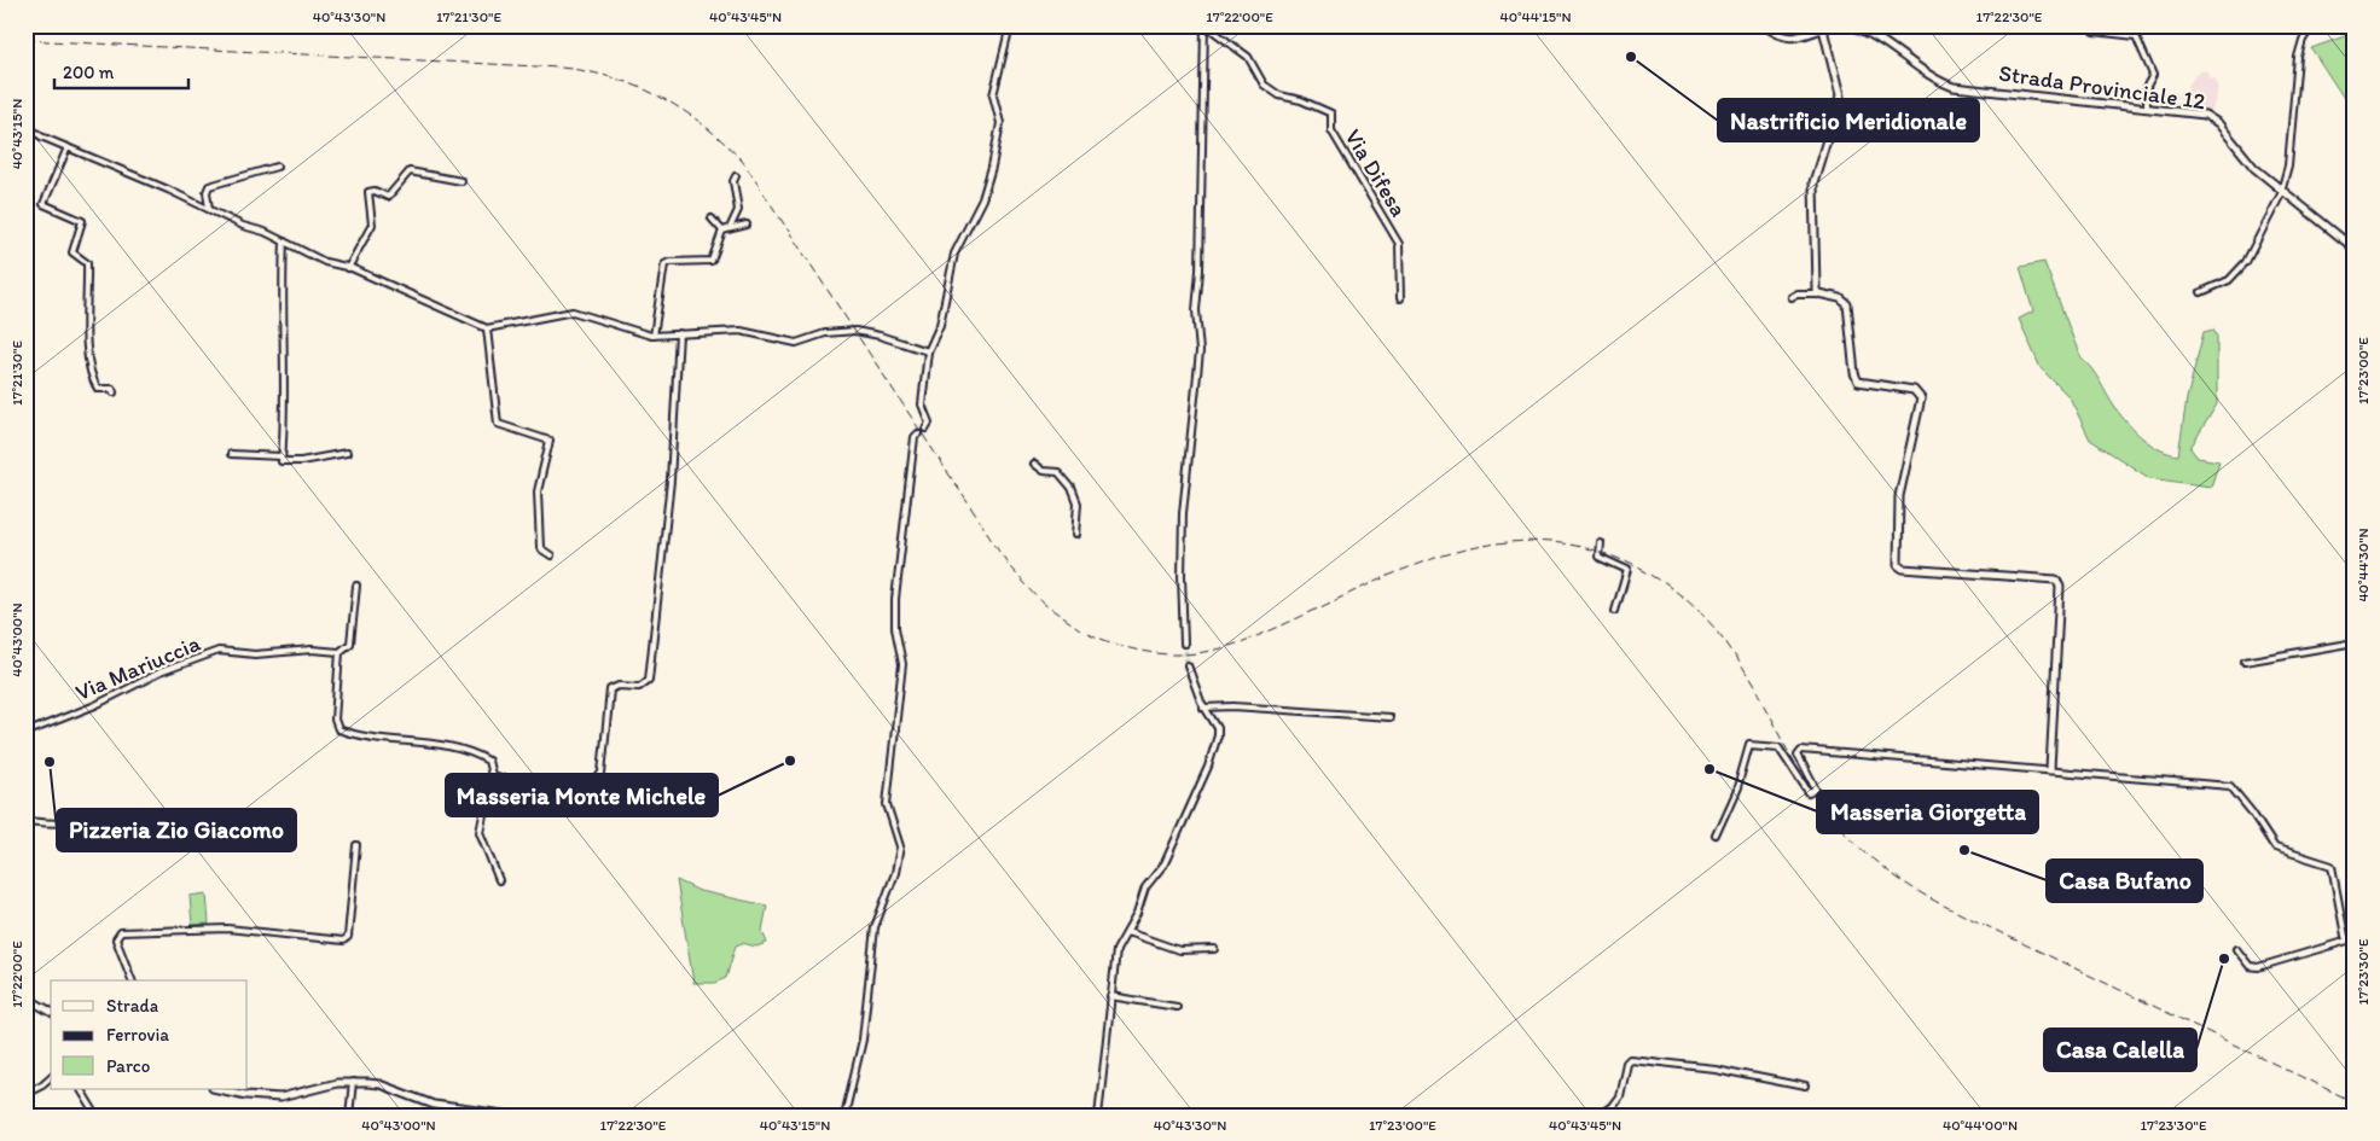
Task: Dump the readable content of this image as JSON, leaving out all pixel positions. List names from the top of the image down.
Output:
{
  "streets": {
    "street": ["Strada Provinciale 12", "Via Difesa", "Via Mariuccia"]
  },
  "places": [
    "Nastrificio Meridionale",
    "Masseria Monte Michele",
    "Pizzeria Zio Giacomo",
    "Masseria Giorgetta",
    "Casa Bufano",
    "Casa Calella"
  ],
  "legend": ["Strada", "Ferrovia", "Parco"],
  "scale_bar": "200 m",
  "coordinates": [
    "40°43'30\"N",
    "17°21'30\"E",
    "40°43'45\"N",
    "17°22'00\"E",
    "40°44'15\"N",
    "17°22'30\"E",
    "40°43'15\"N",
    "17°23'00\"E",
    "40°44'30\"N",
    "40°43'00\"N",
    "17°23'30\"E",
    "40°44'00\"N"
  ]
}
